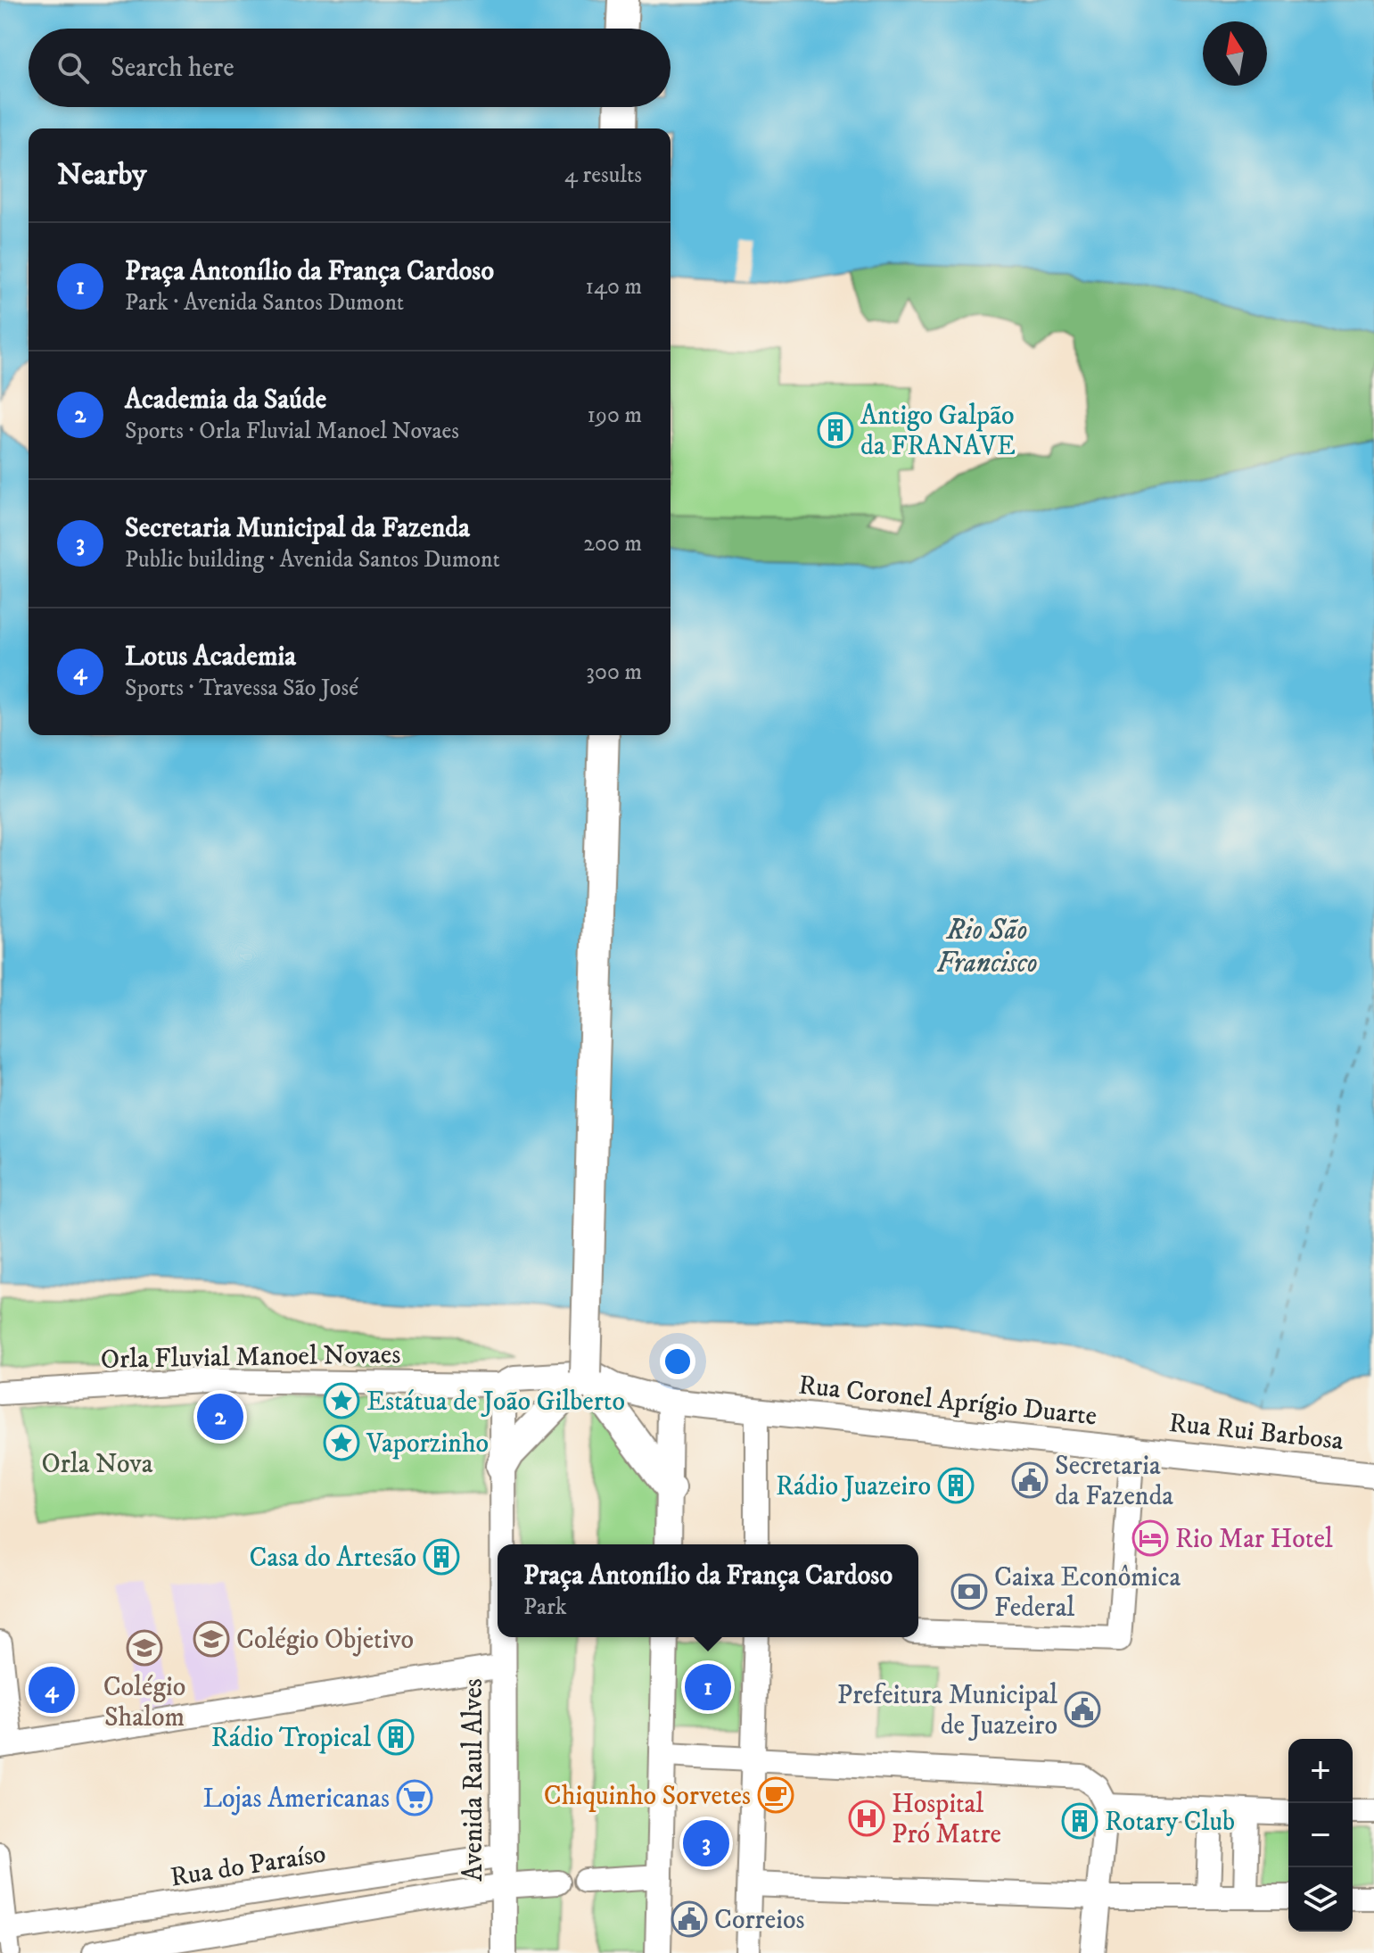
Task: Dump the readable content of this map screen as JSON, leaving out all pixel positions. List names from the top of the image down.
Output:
{
  "streets": {
    "main road": ["Rua Coronel Aprígio Duarte", "Rua Rui Barbosa", "Avenida Raul Alves"],
    "street": ["Orla Fluvial Manoel Novaes", "Rua do Paraíso"]
  },
  "crossings": [
    ["Orla Fluvial Manoel Novaes", "Avenida Raul Alves"],
    ["Rua Coronel Aprígio Duarte", "Rua Rui Barbosa"],
    ["Avenida Raul Alves", "Rua do Paraíso"]
  ],
  "water": ["Rio São Francisco"],
  "parks": ["Orla Nova"],
  "places": {
    "building": [
      "Antigo Galpão da FRANAVE",
      "Rádio Juazeiro",
      "Casa do Artesão",
      "Rádio Tropical",
      "Rotary Club"
    ],
    "place": ["Estátua de João Gilberto", "Vaporzinho"],
    "public building": ["Secretaria da Fazenda", "Prefeitura Municipal de Juazeiro", "Correios"],
    "hotel": ["Rio Mar Hotel"],
    "bank": ["Caixa Econômica Federal"],
    "school or university": ["Colégio Objetivo", "Colégio Shalom"],
    "cafe": ["Chiquinho Sorvetes"],
    "supermarket": ["Lojas Americanas"],
    "hospital": ["Hospital Pró Matre"]
  },
  "north": "top",
  "page": {
    "search": "Search here",
    "heading": ["Nearby", "4 results"],
    "list": [
      {
        "mark": "1",
        "name": "Praça Antonílio da França Cardoso",
        "note": "Park · Avenida Santos Dumont",
        "value": "140 m"
      },
      {
        "mark": "2",
        "name": "Academia da Saúde",
        "note": "Sports · Orla Fluvial Manoel Novaes",
        "value": "190 m"
      },
      {
        "mark": "3",
        "name": "Secretaria Municipal da Fazenda",
        "note": "Public building · Avenida Santos Dumont",
        "value": "200 m"
      },
      {
        "mark": "4",
        "name": "Lotus Academia",
        "note": "Sports · Travessa São José",
        "value": "300 m"
      }
    ],
    "pins": [
      "2",
      "1",
      "4",
      "3"
    ],
    "popup": ["Praça Antonílio da França Cardoso", "Park"],
    "map_buttons": ["+", "−"]
  }
}
